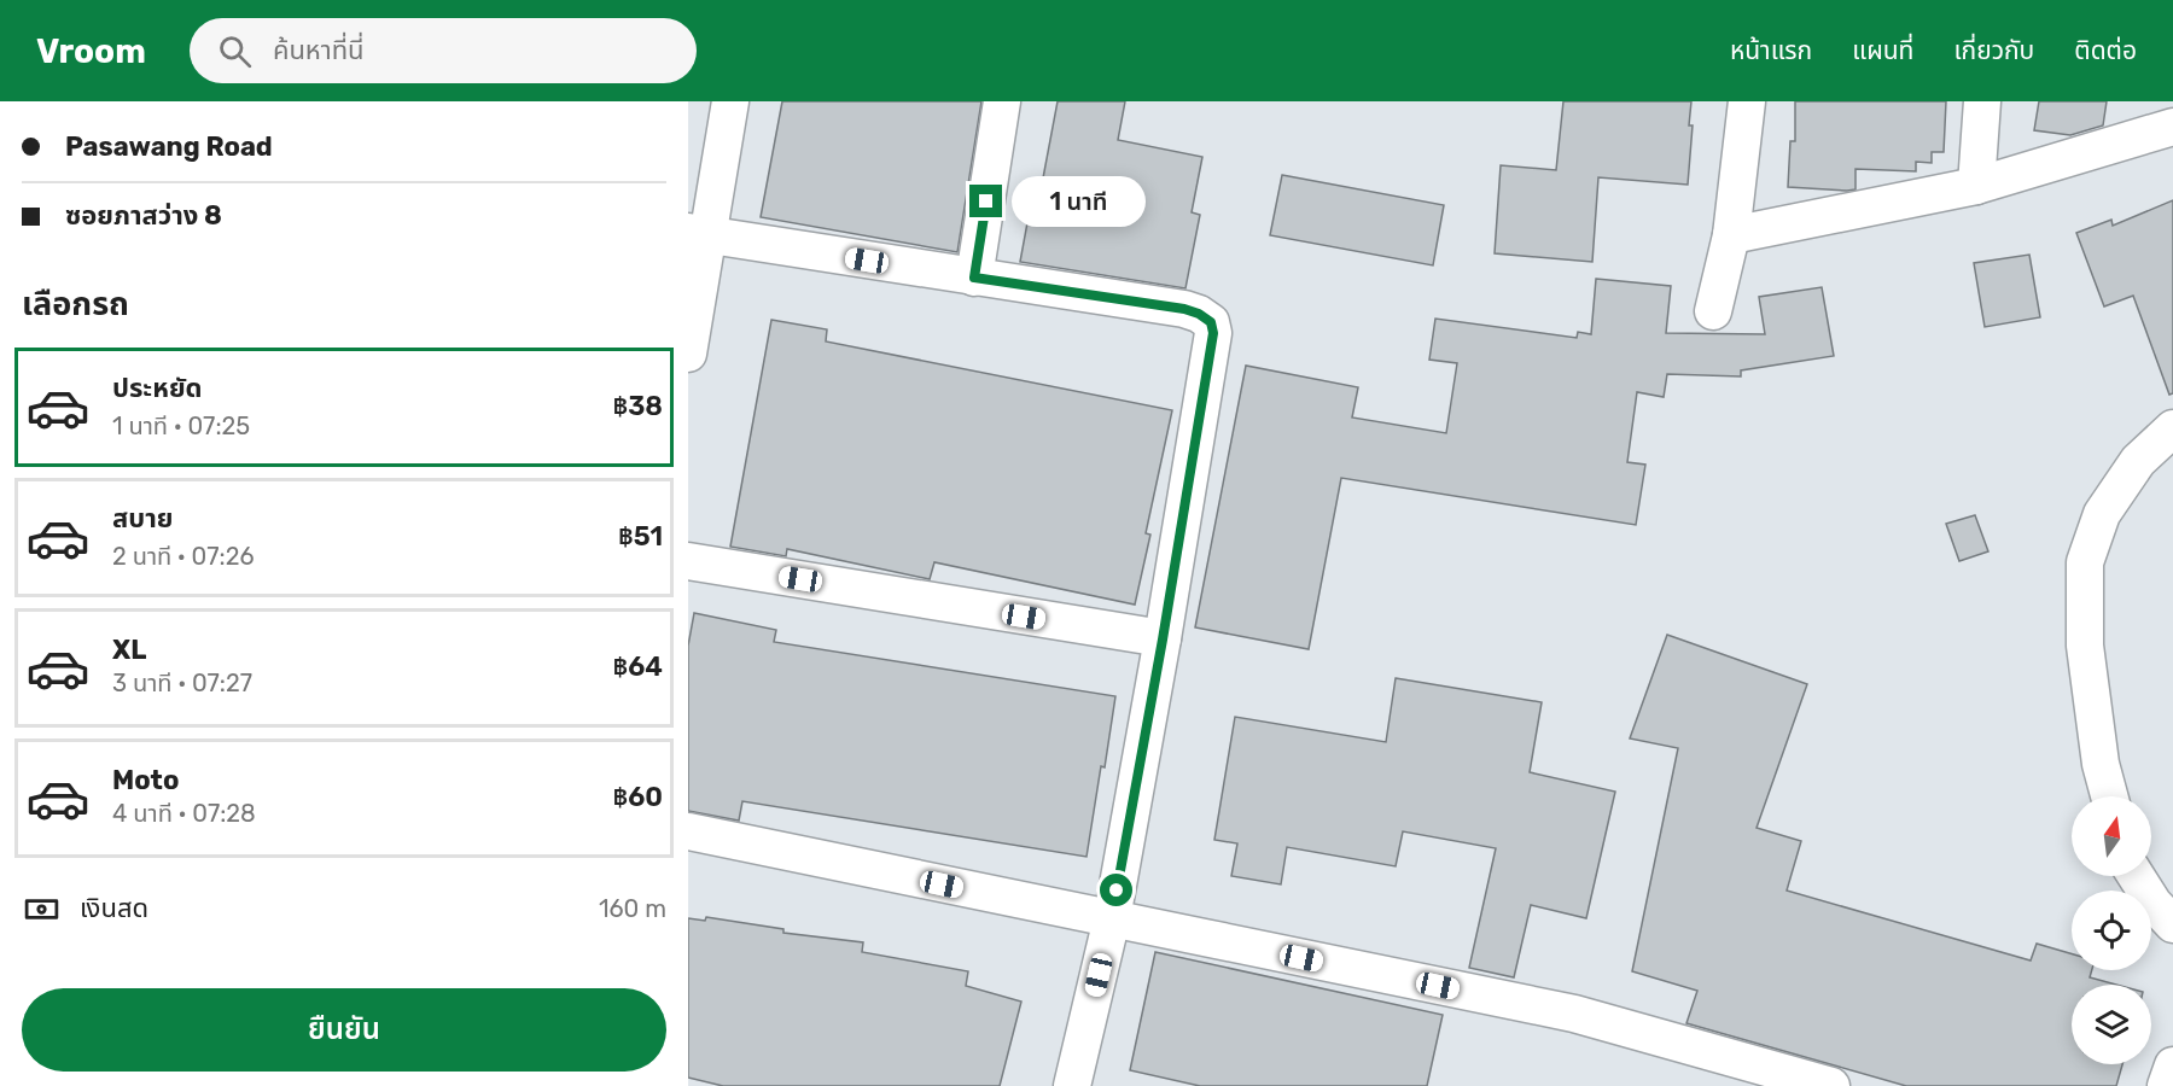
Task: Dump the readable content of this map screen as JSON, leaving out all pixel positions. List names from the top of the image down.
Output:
{
  "north": "top",
  "page": {
    "header": "Vroom",
    "search": "ค้นหาที่นี่",
    "nav": [
      "หน้าแรก",
      "แผนที่",
      "เกี่ยวกับ",
      "ติดต่อ"
    ],
    "banner": ["Pasawang Road", "ซอยภาสว่าง 8"],
    "bubble": "1 นาที",
    "heading": "เลือกรถ",
    "list": [
      {
        "name": "ประหยัด",
        "note": "1 นาที · 07:25",
        "value": "฿38"
      },
      {
        "name": "สบาย",
        "note": "2 นาที · 07:26",
        "value": "฿51"
      },
      {
        "name": "XL",
        "note": "3 นาที · 07:27",
        "value": "฿64"
      },
      {
        "name": "Moto",
        "note": "4 นาที · 07:28",
        "value": "฿60"
      }
    ],
    "pay": ["เงินสด", "160 m"],
    "buttons": "ยืนยัน"
  }
}
